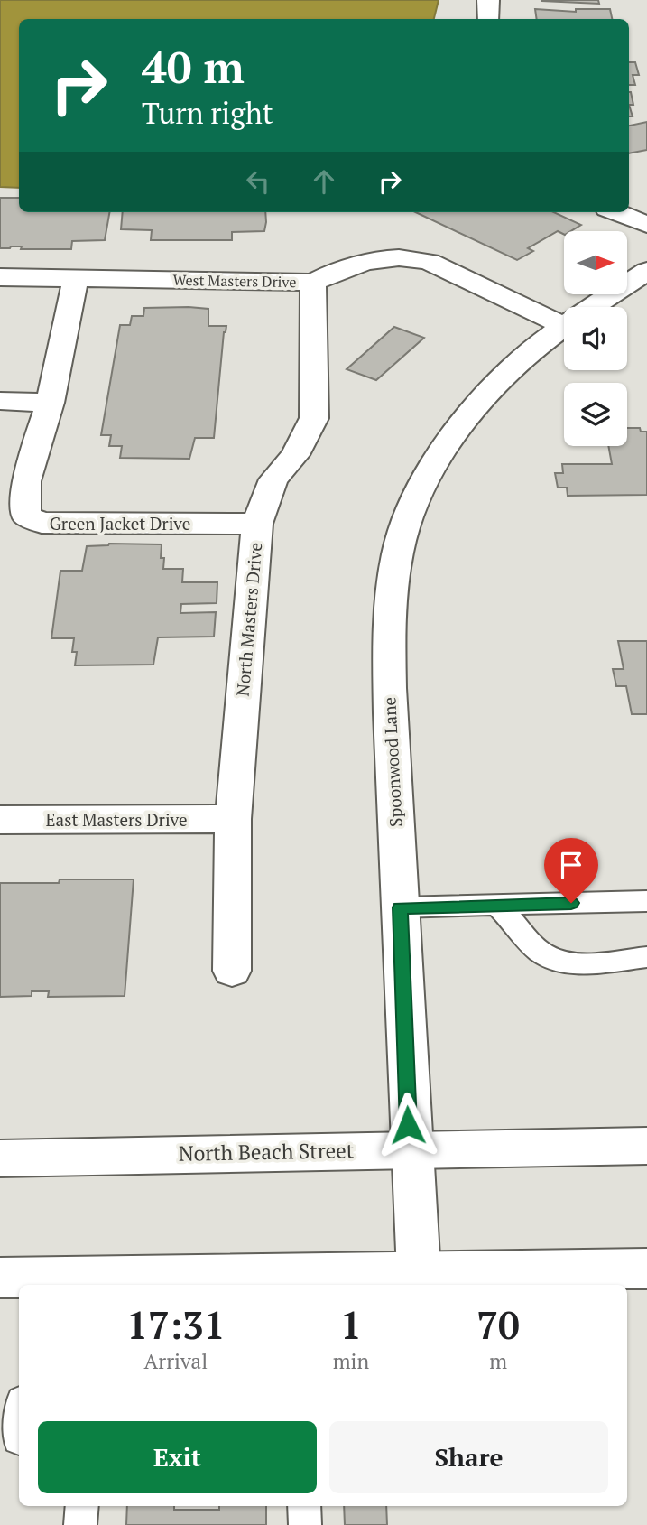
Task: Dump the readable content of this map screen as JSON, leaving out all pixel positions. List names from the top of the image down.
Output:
{
  "streets": {
    "street": [
      "West Masters Drive",
      "Green Jacket Drive",
      "North Masters Drive",
      "Spoonwood Lane",
      "East Masters Drive",
      "North Beach Street"
    ]
  },
  "crossings": [
    ["West Masters Drive", "Green Jacket Drive"],
    ["West Masters Drive", "North Masters Drive"],
    ["Green Jacket Drive", "North Masters Drive"],
    ["North Masters Drive", "East Masters Drive"],
    ["Spoonwood Lane", "North Beach Street"]
  ],
  "north": "right",
  "page": {
    "turn": ["40 m", "Turn right"],
    "eta": [
      "17:31",
      "Arrival",
      "1",
      "min",
      "70",
      "m"
    ],
    "buttons": ["Exit", "Share"]
  }
}
